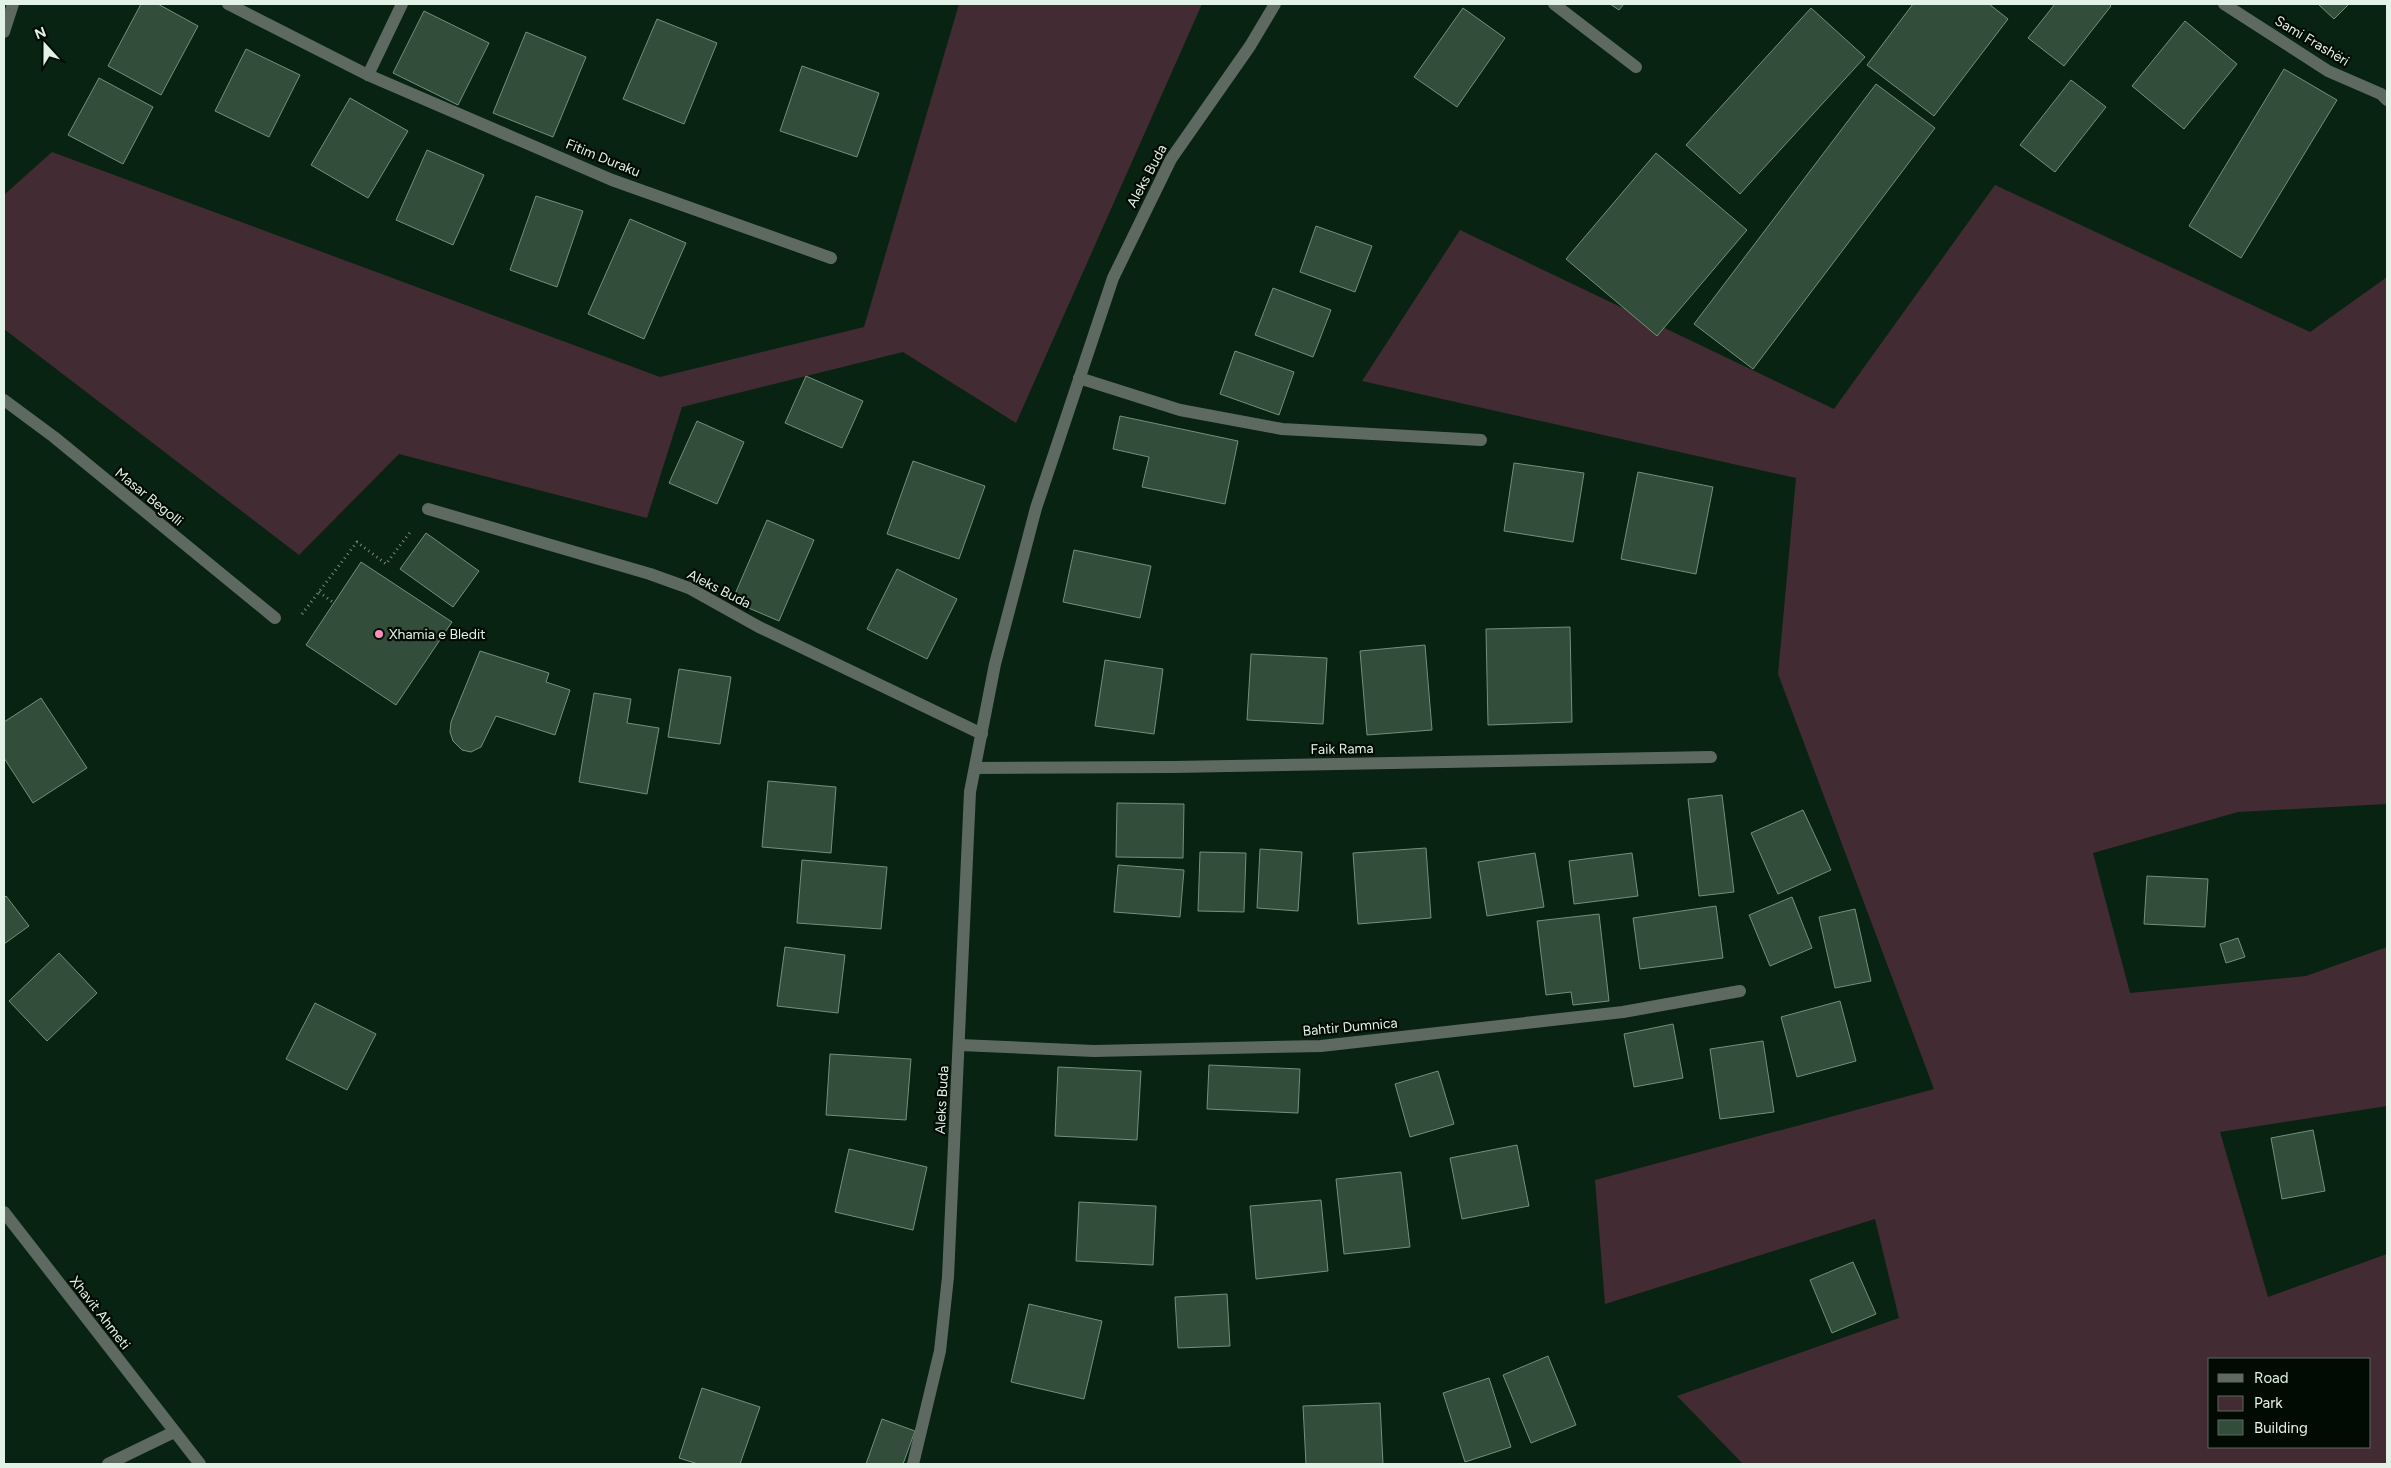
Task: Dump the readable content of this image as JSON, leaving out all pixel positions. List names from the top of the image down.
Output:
{
  "streets": {
    "street": [
      "Sami Frashëri",
      "Fitim Duraku",
      "Aleks Buda",
      "Masar Begolli",
      "Faik Rama",
      "Bahtir Dumnica",
      "Xhavit Ahmeti"
    ]
  },
  "crossings": [
    ["Aleks Buda", "Faik Rama"],
    ["Aleks Buda", "Bahtir Dumnica"]
  ],
  "places": ["Xhamia e Bledit"],
  "legend": ["Road", "Park", "Building"],
  "north": "top"
}
